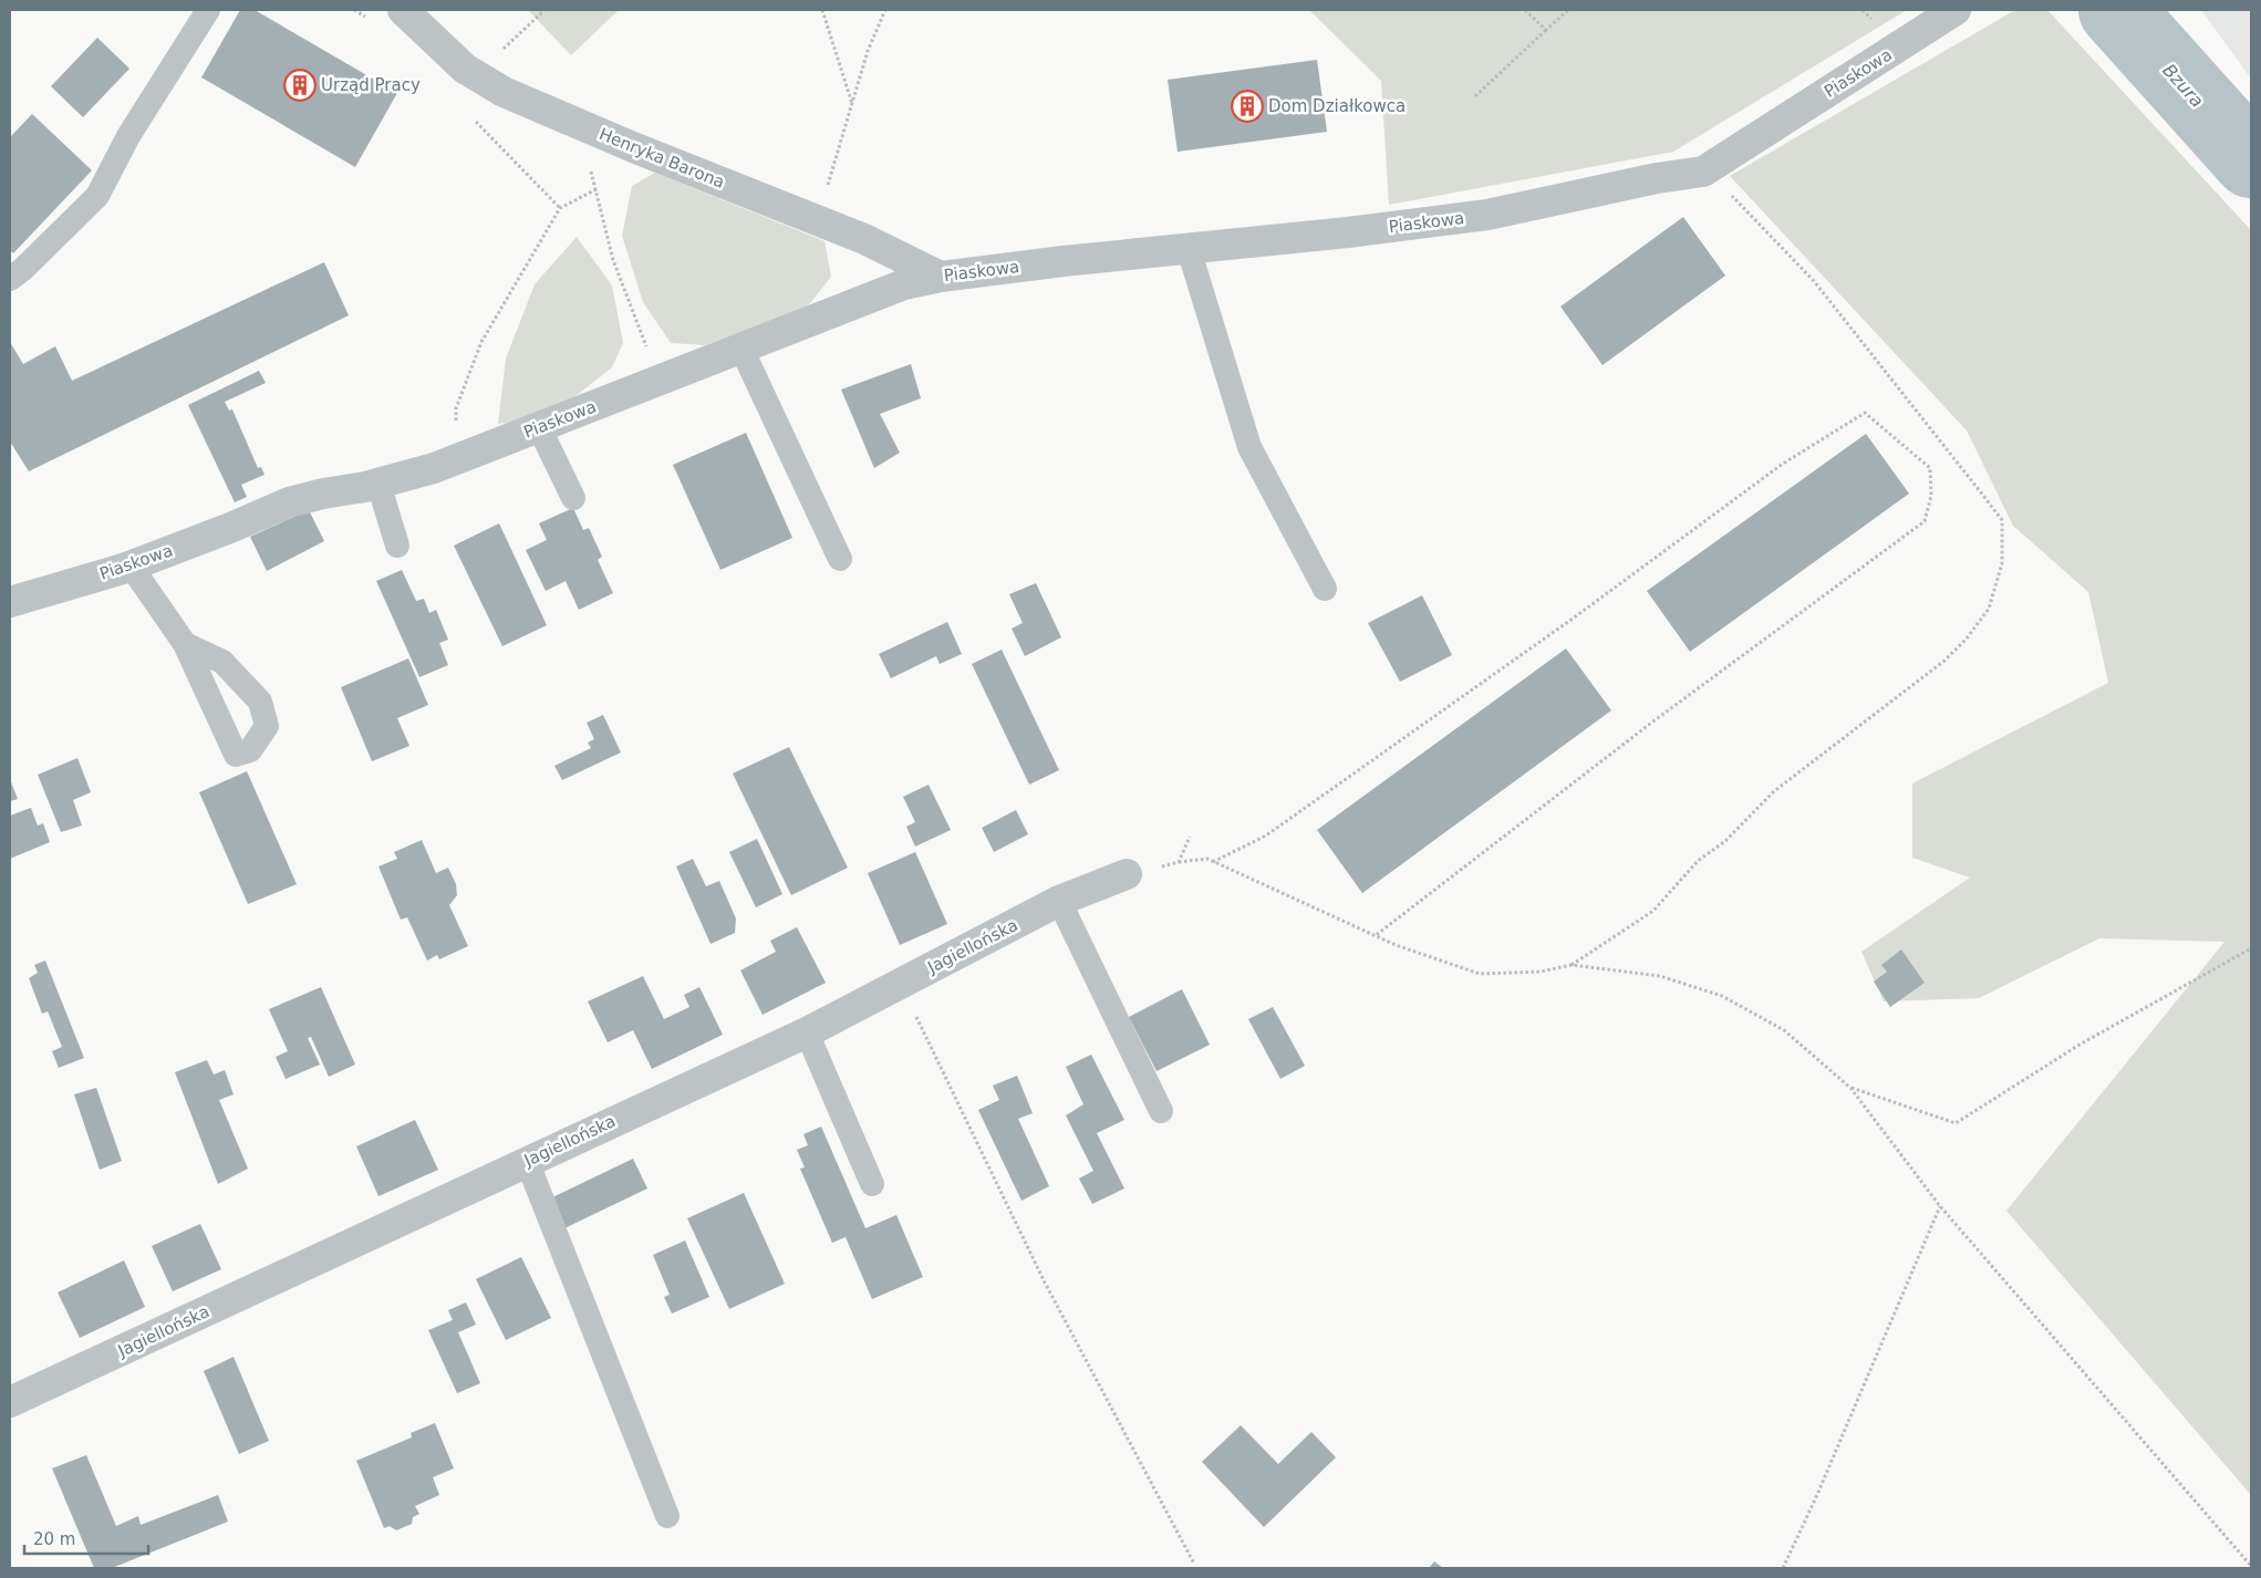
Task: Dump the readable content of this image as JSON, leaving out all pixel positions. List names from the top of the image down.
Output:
{
  "streets": {
    "street": ["Piaskowa", "Henryka Barona", "Jagiellońska"]
  },
  "crossings": [
    ["Piaskowa", "Henryka Barona"]
  ],
  "water": ["Bzura"],
  "places": {
    "building": ["Urząd Pracy", "Dom Działkowca"]
  },
  "scale_bar": "20 m"
}
